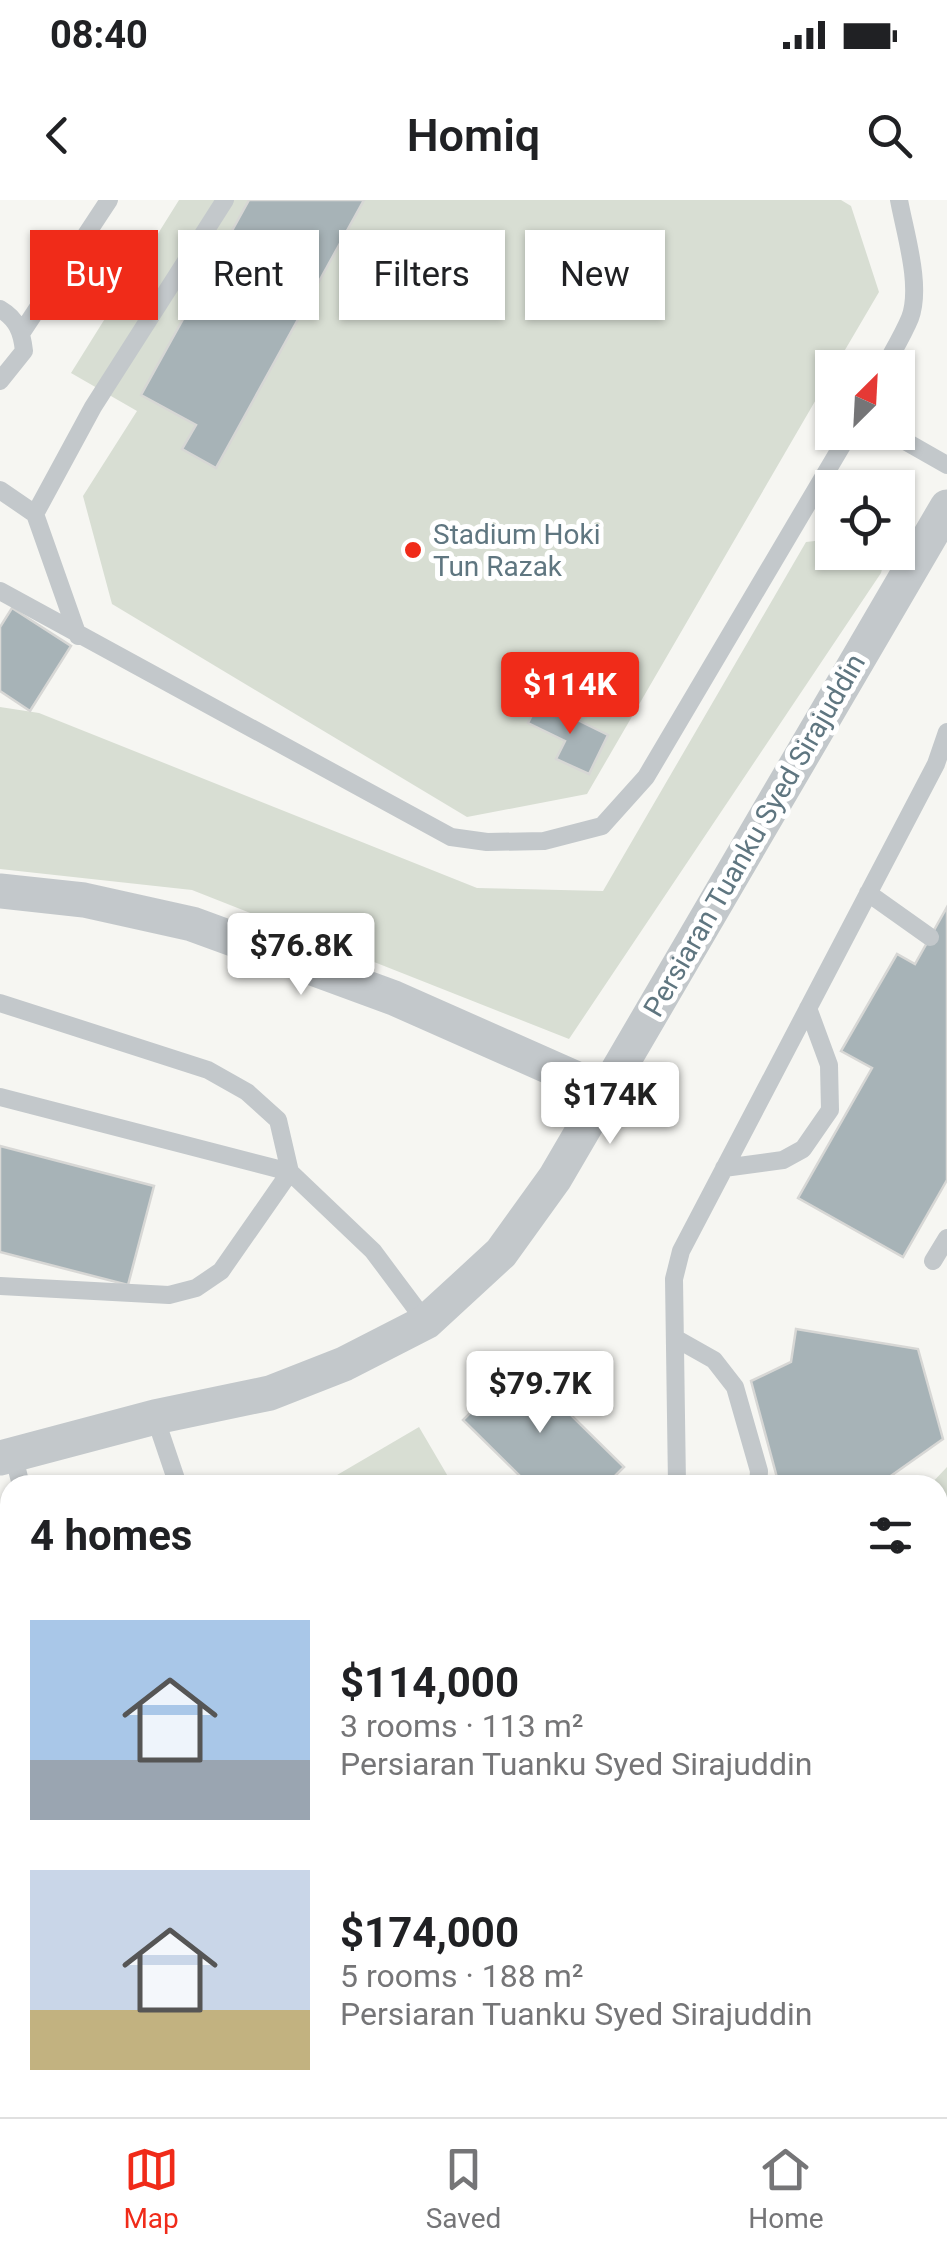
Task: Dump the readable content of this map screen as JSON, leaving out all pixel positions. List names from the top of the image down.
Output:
{
  "streets": {
    "street": ["Persiaran Tuanku Syed Sirajuddin"]
  },
  "places": ["Stadium Hoki Tun Razak"],
  "north": "top right",
  "page": {
    "status": "08:40",
    "header": "Homiq",
    "chip": [
      "Buy",
      "Rent",
      "Filters",
      "New"
    ],
    "price": [
      "$114K",
      "$76.8K",
      "$174K",
      "$79.7K"
    ],
    "heading": "4 homes",
    "list": [
      {
        "name": "$114,000",
        "note": "3 rooms · 113 m² · Persiaran Tuanku Syed Sirajuddin"
      },
      {
        "name": "$174,000",
        "note": "5 rooms · 188 m² · Persiaran Tuanku Syed Sirajuddin"
      }
    ],
    "tabs": ["Map", "Saved", "Home"]
  }
}
